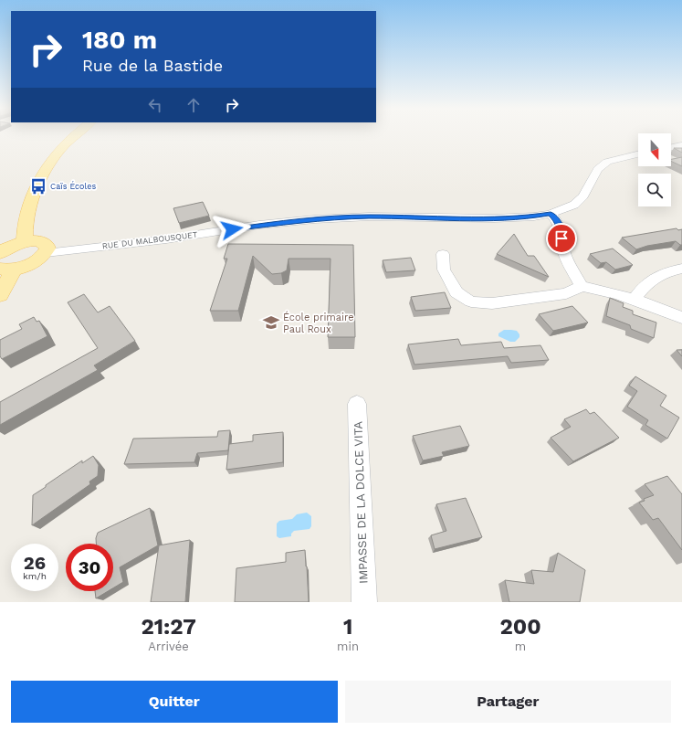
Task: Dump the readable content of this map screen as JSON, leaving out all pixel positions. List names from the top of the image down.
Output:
{
  "streets": {
    "street": ["RUE DU MALBOUSQUET", "IMPASSE DE LA DOLCE VITA"]
  },
  "places": {
    "bus stop": ["Caïs Écoles"],
    "school or university": ["École primaire Paul Roux"]
  },
  "north": "bottom",
  "page": {
    "turn": ["180 m", "Rue de la Bastide"],
    "speed": "26 km/h",
    "limit": "30",
    "eta": [
      "21:27",
      "Arrivée",
      "1",
      "min",
      "200",
      "m"
    ],
    "buttons": ["Quitter", "Partager"]
  }
}
